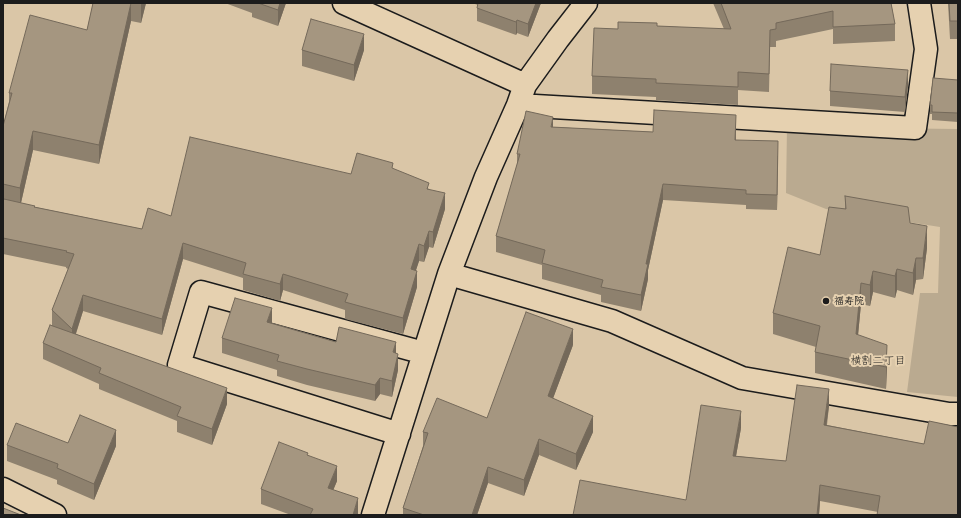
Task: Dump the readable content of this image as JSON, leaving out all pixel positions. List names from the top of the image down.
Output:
{
  "districts": ["横割二丁目"],
  "places": ["福寿院"]
}
